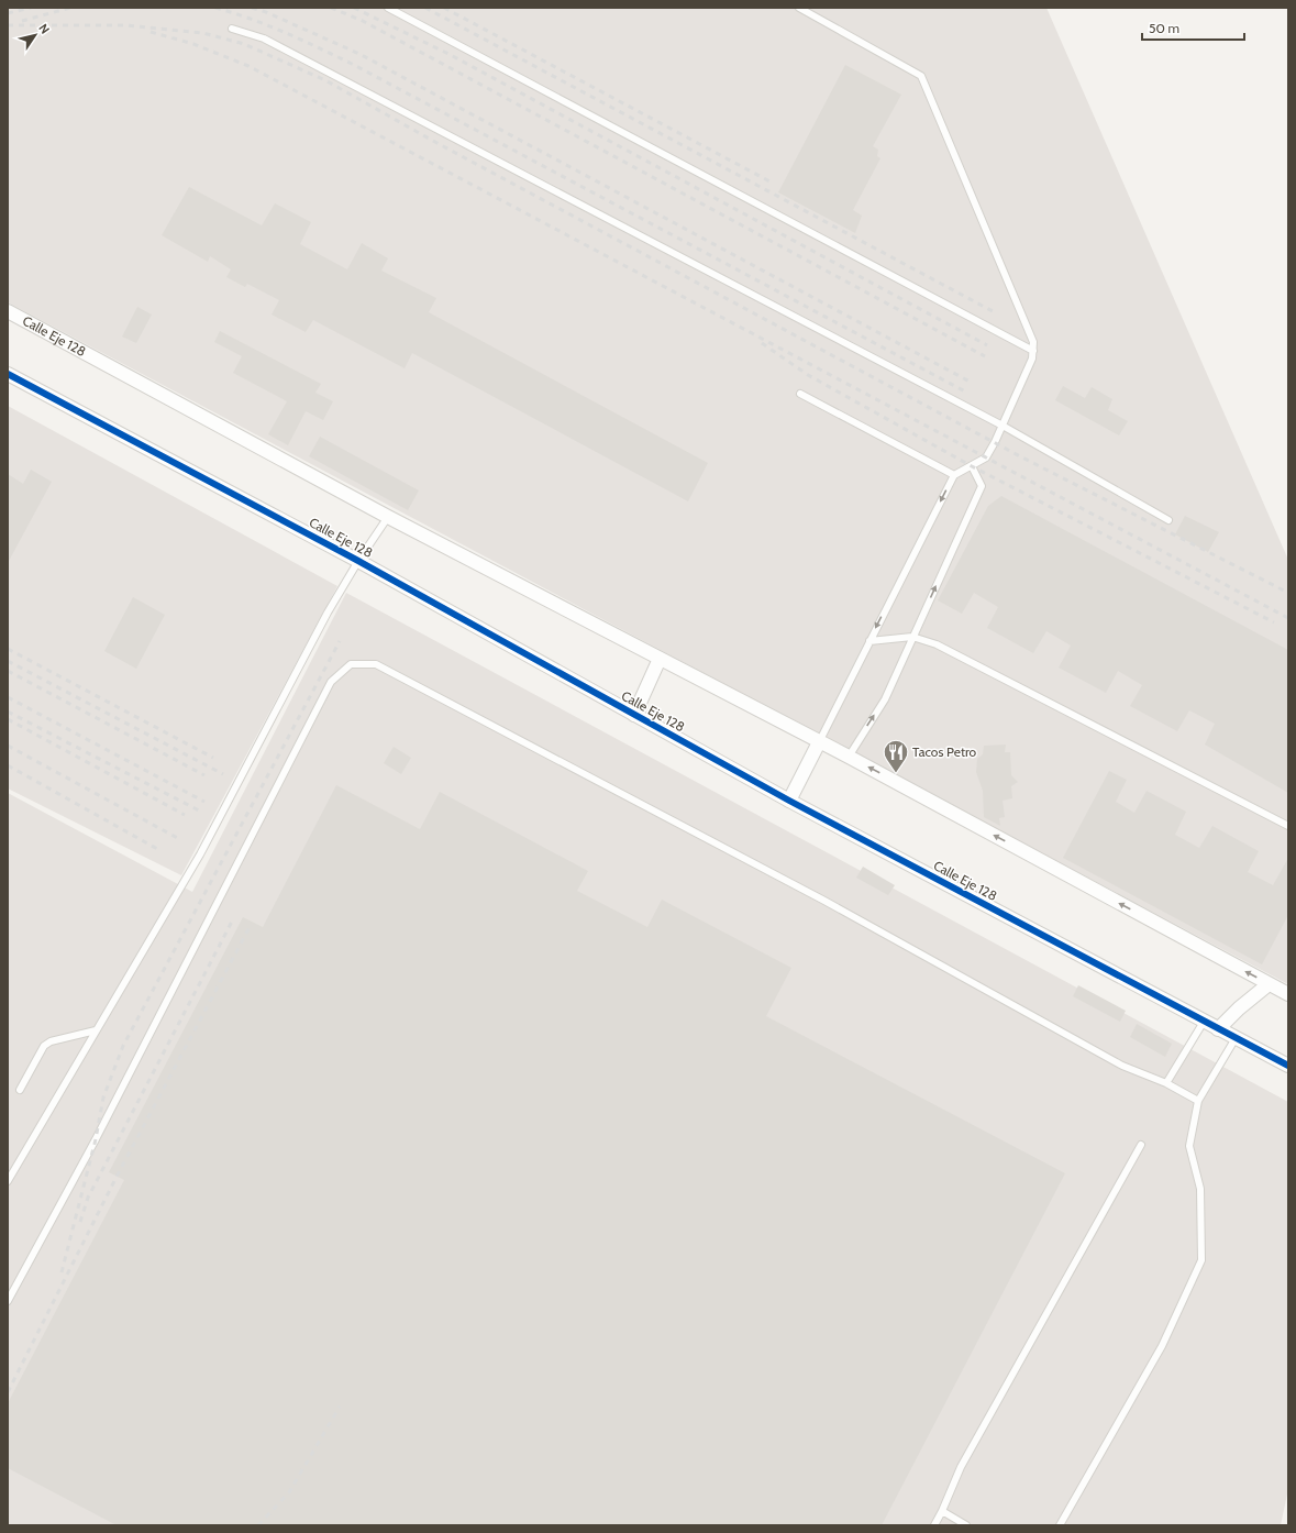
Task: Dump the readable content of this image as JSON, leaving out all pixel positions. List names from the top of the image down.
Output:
{
  "streets": {
    "street": ["Calle Eje 128"]
  },
  "places": {
    "restaurant": ["Tacos Petro"]
  },
  "scale_bar": "50 m",
  "north": "top right"
}
